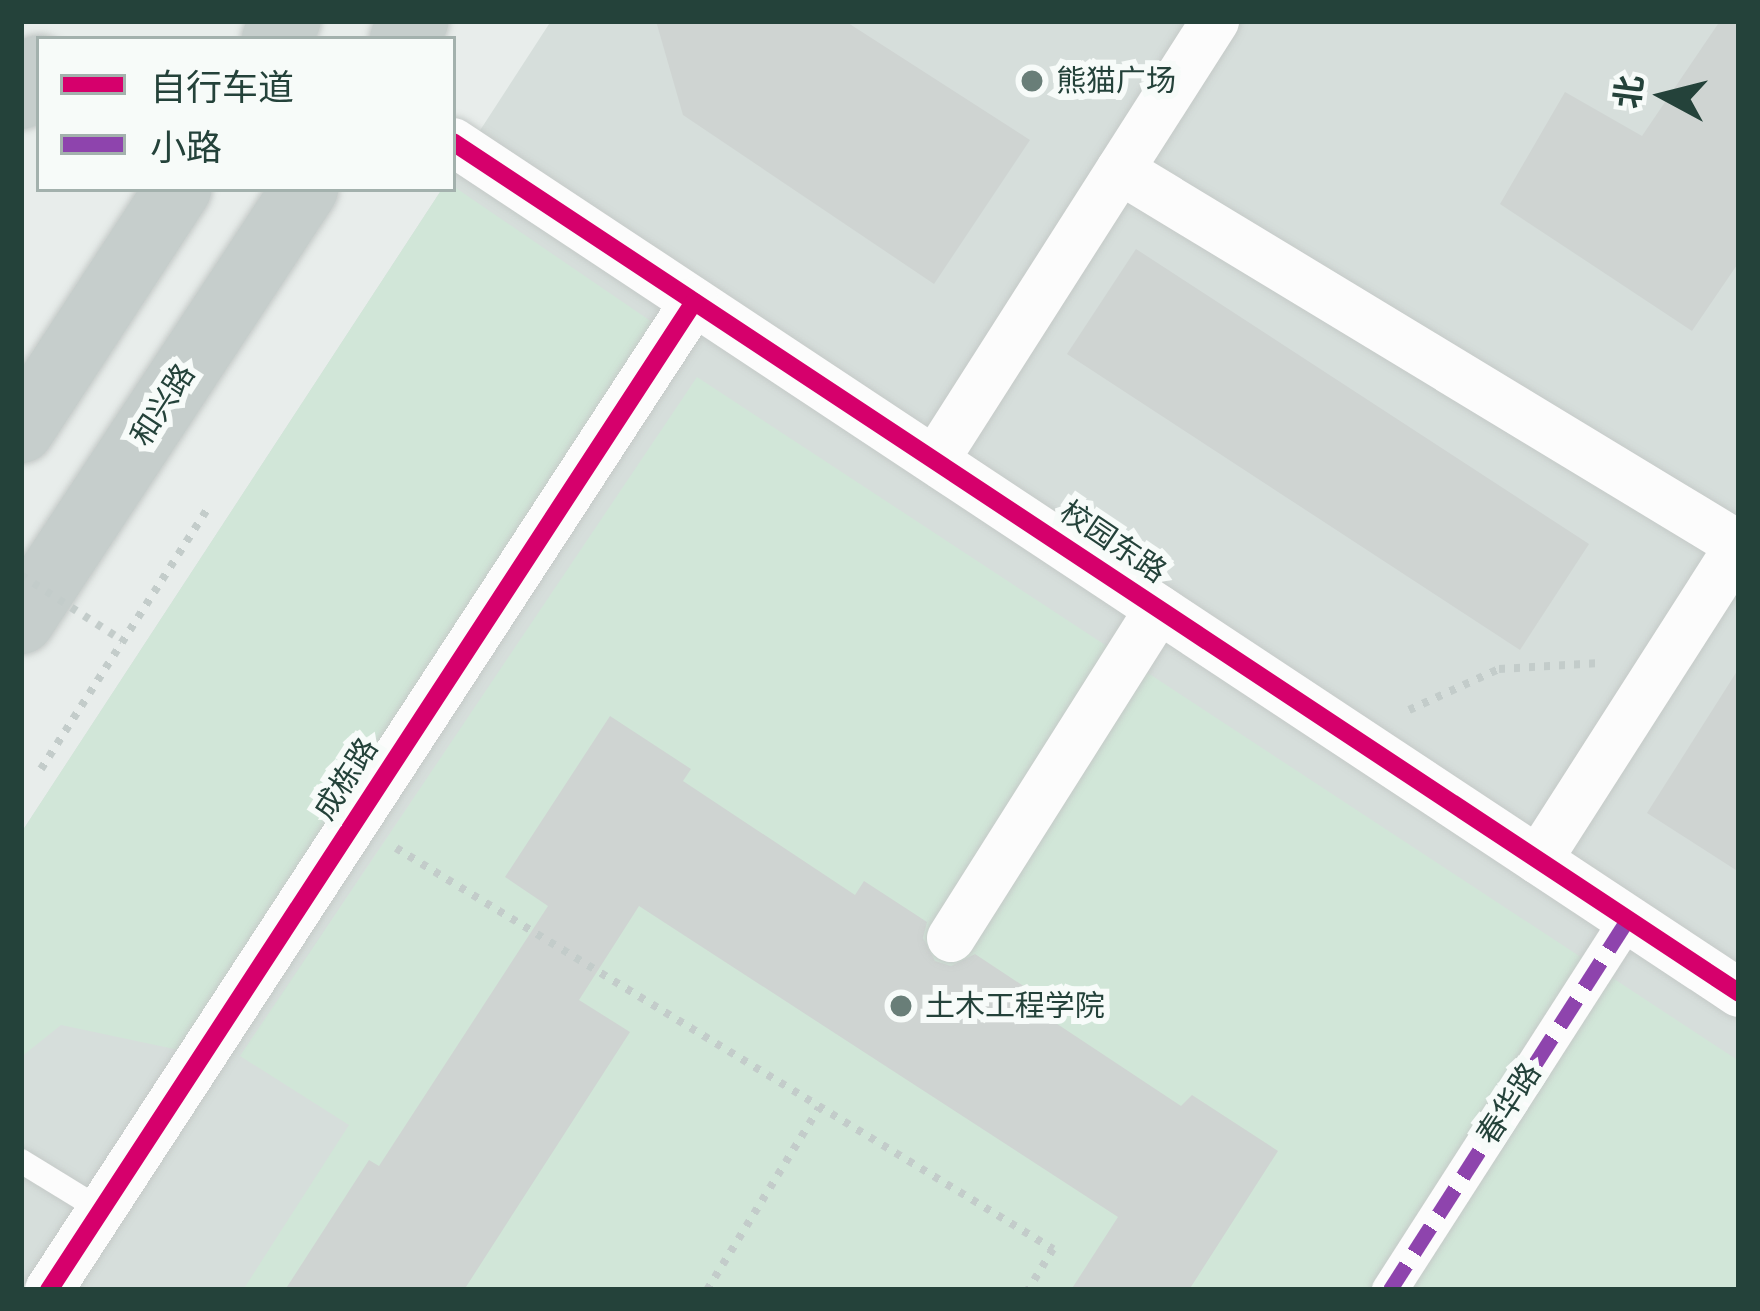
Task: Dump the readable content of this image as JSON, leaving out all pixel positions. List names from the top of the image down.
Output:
{
  "streets": {
    "highway": ["和兴路"],
    "street": ["校园东路", "成栋路", "春华路"]
  },
  "crossings": [
    ["校园东路", "成栋路"],
    ["校园东路", "春华路"]
  ],
  "places": ["熊猫广场", "土木工程学院"],
  "legend": ["自行车道", "小路"],
  "north": "left"
}
